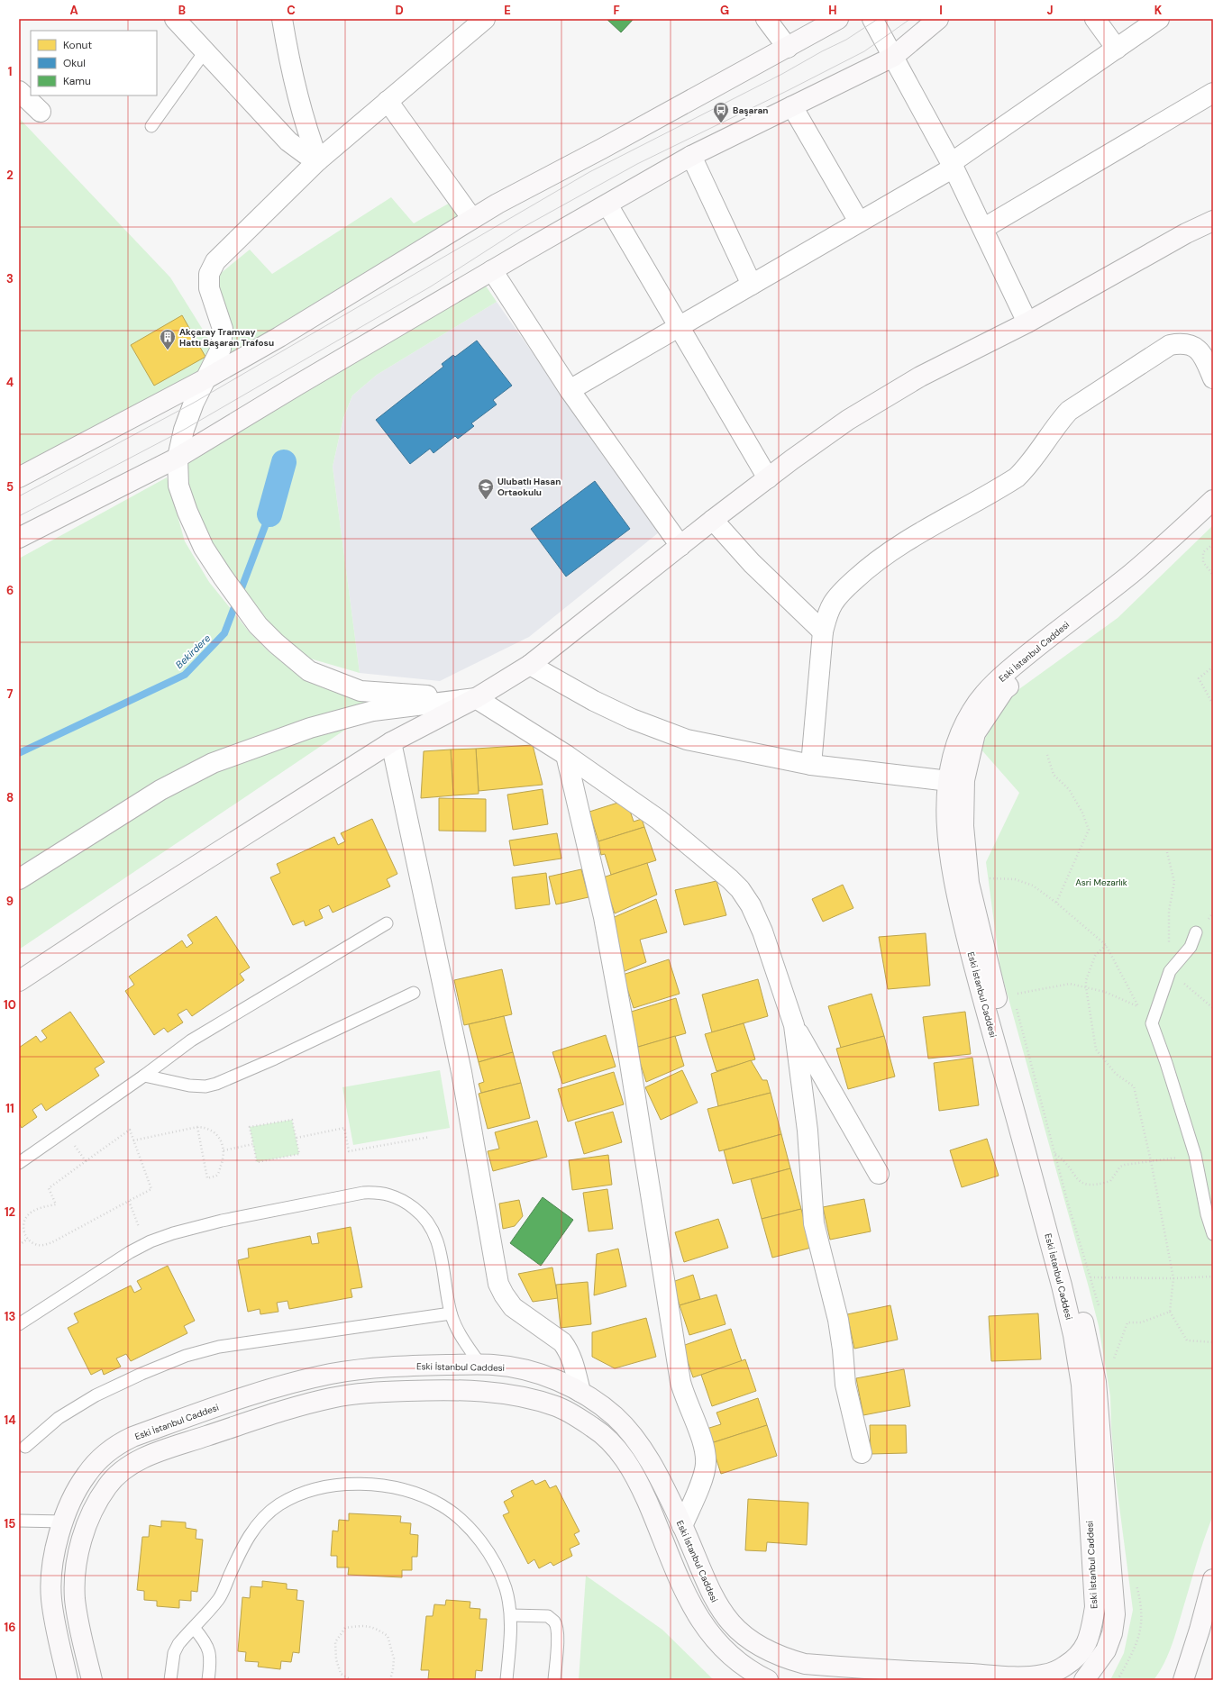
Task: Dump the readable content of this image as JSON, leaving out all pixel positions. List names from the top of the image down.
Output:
{
  "streets": {
    "main road": ["Eski İstanbul Caddesi"]
  },
  "water": ["Bekirdere"],
  "parks": ["Asri Mezarlık"],
  "places": {
    "bus stop": ["Başaran"],
    "building": ["Akçaray Tramvay Hattı Başaran Trafosu"],
    "school or university": ["Ulubatlı Hasan Ortaokulu"]
  },
  "legend": ["Konut", "Okul", "Kamu"],
  "grid": {
    "columns": [
      "A",
      "B",
      "C",
      "D",
      "E",
      "F",
      "G",
      "H",
      "I",
      "J",
      "K"
    ],
    "rows": [
      "1",
      "2",
      "3",
      "4",
      "5",
      "6",
      "7",
      "8",
      "9",
      "10",
      "11",
      "12",
      "13",
      "14",
      "15",
      "16"
    ]
  }
}
